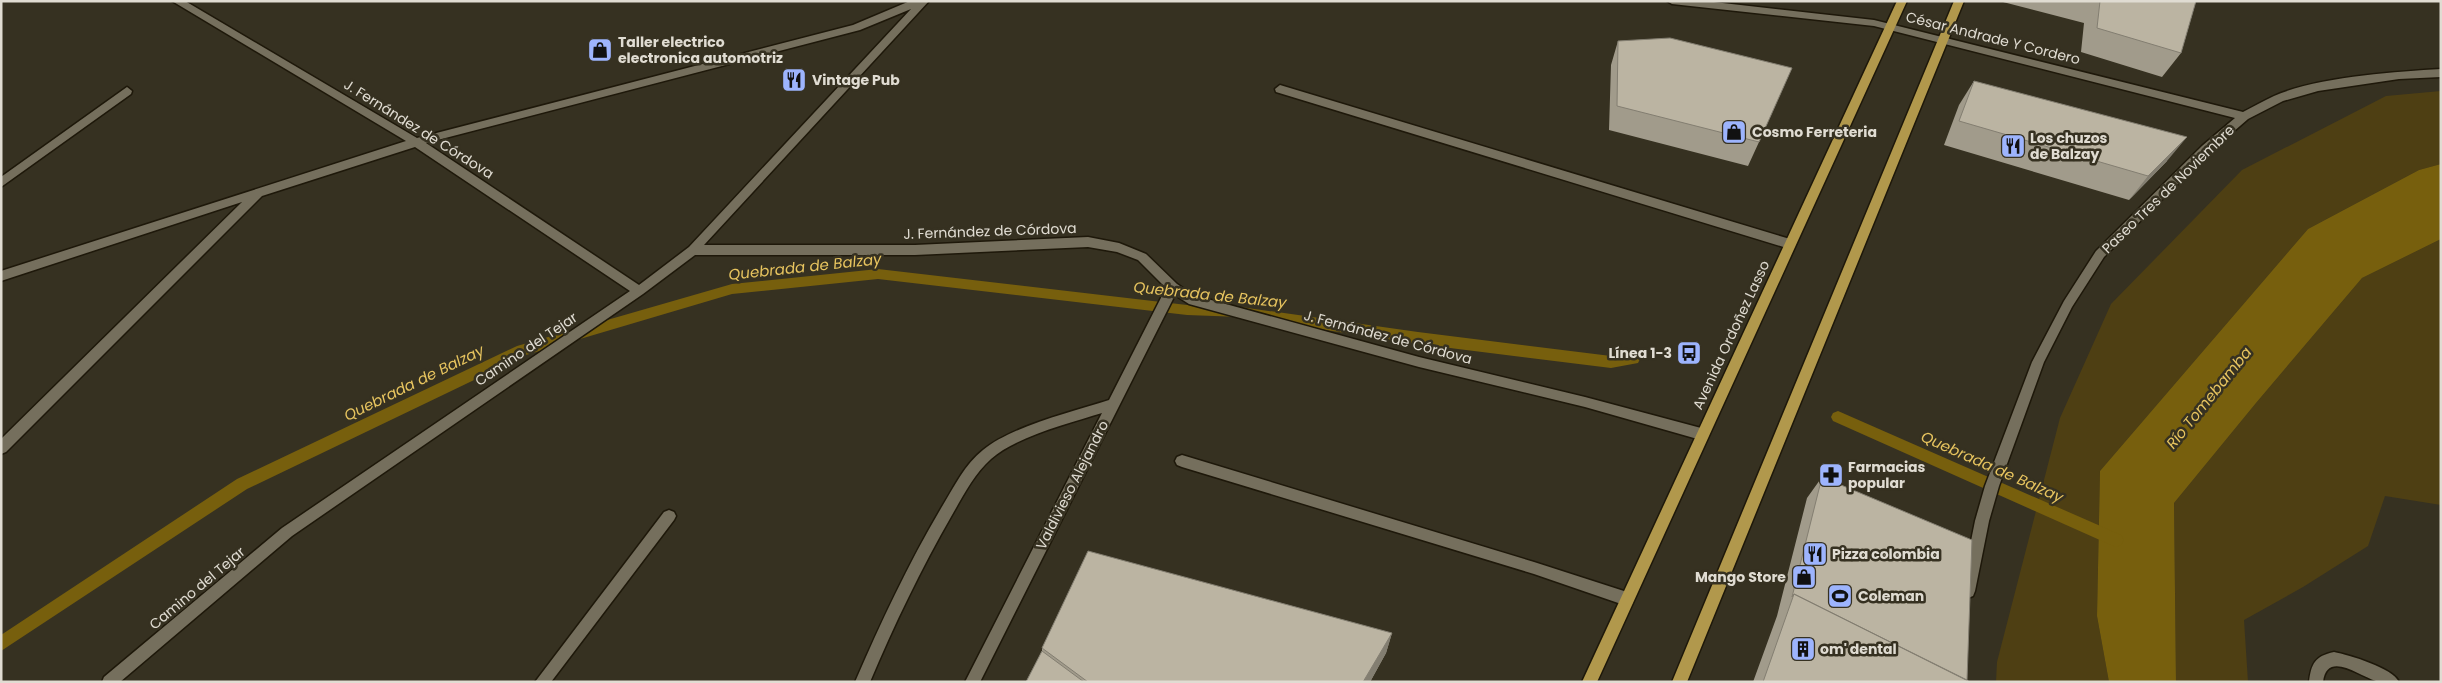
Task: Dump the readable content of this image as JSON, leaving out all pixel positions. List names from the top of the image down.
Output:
{
  "streets": {
    "main road": ["Avenida Ordoñez Lasso"],
    "street": [
      "César Andrade Y Cordero",
      "J. Fernández de Córdova",
      "Paseo Tres de Noviembre",
      "Camino del Tejar",
      "Valdivieso Alejandro"
    ]
  },
  "crossings": [
    ["César Andrade Y Cordero", "Paseo Tres de Noviembre"],
    ["César Andrade Y Cordero", "Avenida Ordoñez Lasso"],
    ["J. Fernández de Córdova", "Avenida Ordoñez Lasso"],
    ["J. Fernández de Córdova", "Camino del Tejar"],
    ["J. Fernández de Córdova", "Valdivieso Alejandro"]
  ],
  "water": ["Quebrada de Balzay", "Río Tomebamba"],
  "places": {
    "shop": ["Taller electrico electronica automotriz", "Cosmo Ferreteria", "Mango Store"],
    "restaurant": ["Vintage Pub", "Los chuzos de Balzay", "Pizza colombia"],
    "bus stop": ["Línea 1-3"],
    "pharmacy": ["Farmacias popular"],
    "sports": ["Coleman"],
    "building": ["om' dental"]
  }
}
